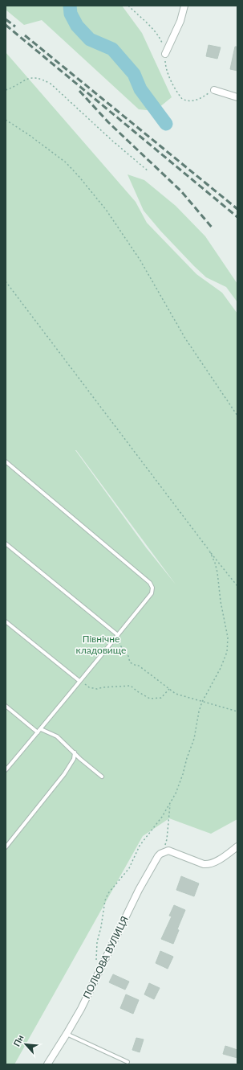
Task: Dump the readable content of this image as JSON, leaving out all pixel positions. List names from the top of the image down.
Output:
{
  "streets": {
    "street": ["ПОЛЬОВА ВУЛИЦЯ"]
  },
  "parks": ["Північне кладовище"],
  "north": "top left"
}
